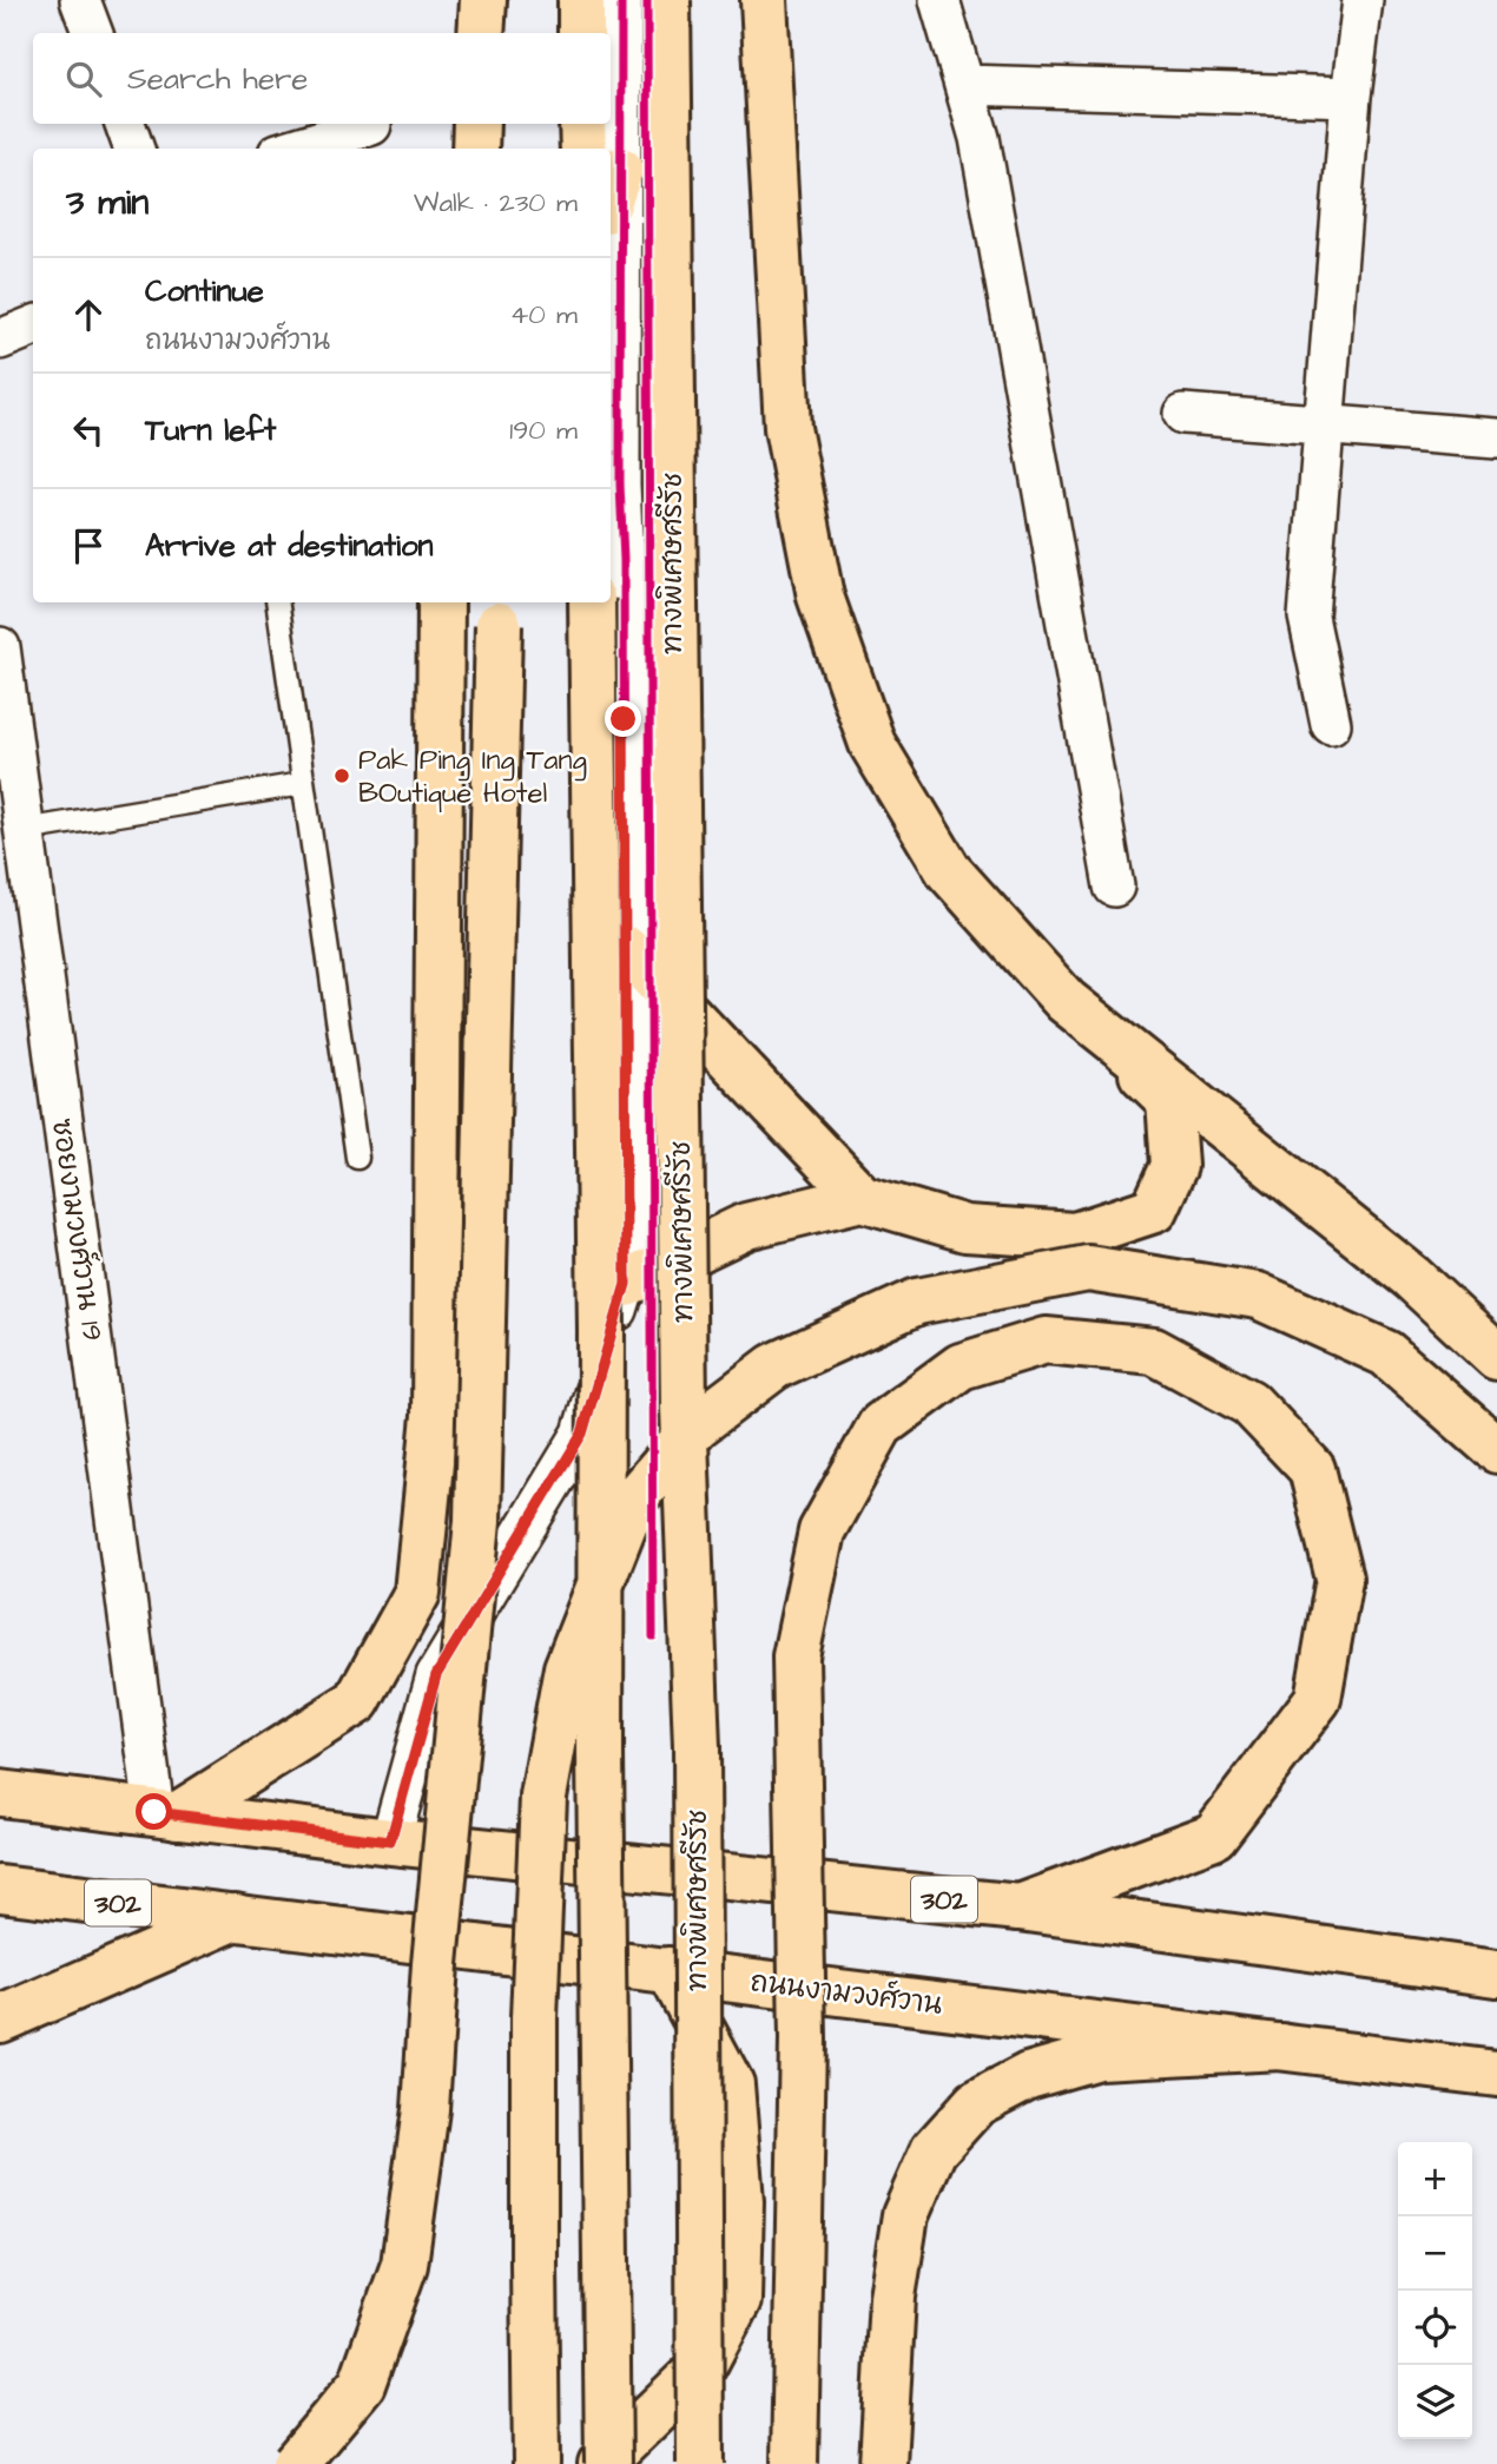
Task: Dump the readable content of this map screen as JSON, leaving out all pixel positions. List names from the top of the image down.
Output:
{
  "streets": {
    "main road": ["ทางพิเศษศรีรัช", "302", "ถนนงามวงศ์วาน"],
    "street": ["ซอยงามวงศ์วาน 19"]
  },
  "crossings": [
    ["ซอยงามวงศ์วาน 19", "302"]
  ],
  "places": ["Pak Ping Ing Tang BOutique Hotel"],
  "page": {
    "search": "Search here",
    "heading": ["3 min", "Walk · 230 m"],
    "list": [
      ["Continue", "ถนนงามวงศ์วาน", "40 m"],
      ["Turn left", "190 m"],
      "Arrive at destination"
    ],
    "map_buttons": ["+", "−"]
  }
}
